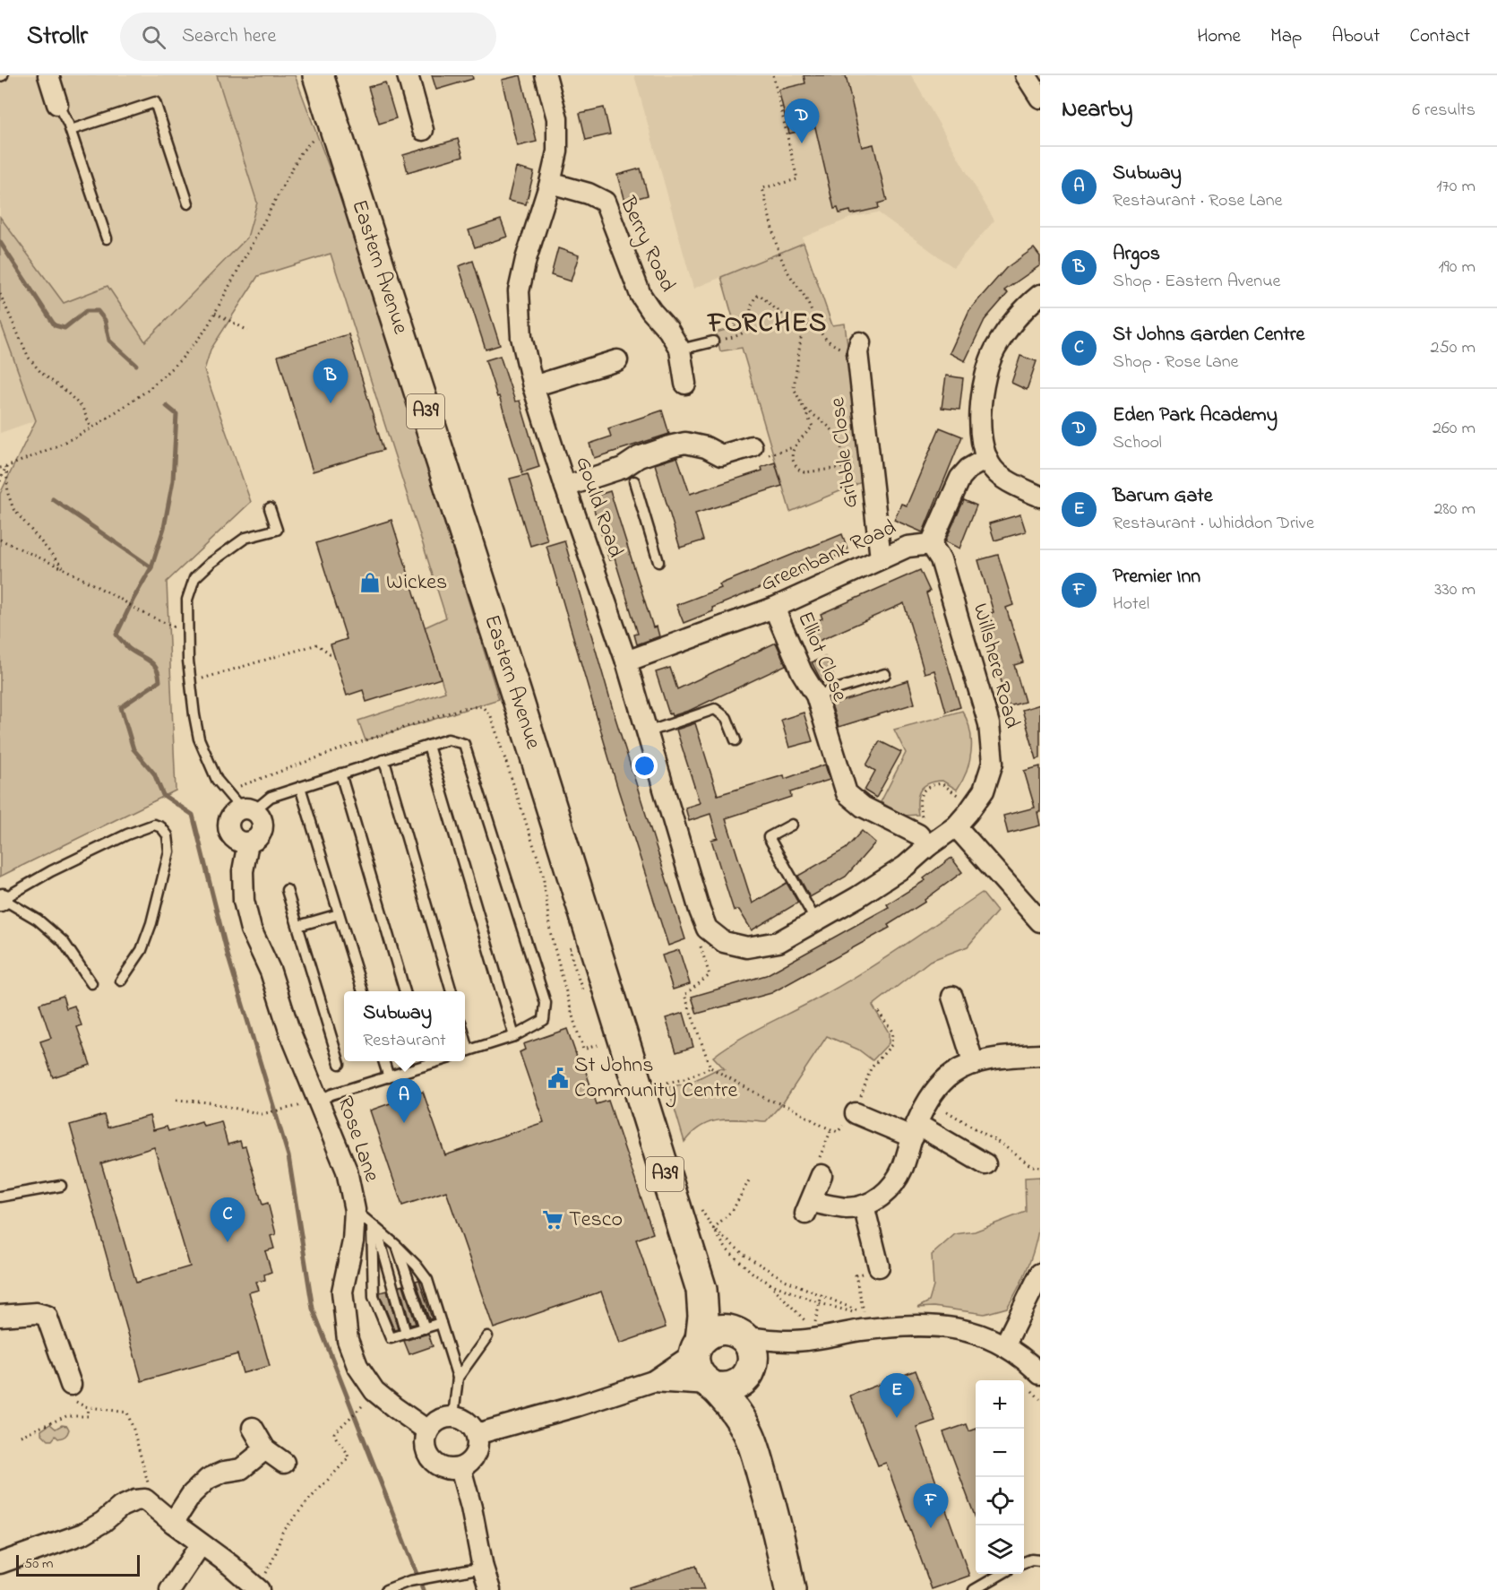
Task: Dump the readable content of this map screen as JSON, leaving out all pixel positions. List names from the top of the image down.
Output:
{
  "streets": {
    "main road": ["Eastern Avenue", "A39"],
    "street": [
      "Berry Road",
      "Gribble Close",
      "Gould Road",
      "Greenbank Road",
      "Elliot Close",
      "Willshere Road",
      "Rose Lane"
    ]
  },
  "crossings": [
    ["Berry Road", "Gould Road"],
    ["Gribble Close", "Greenbank Road"],
    ["Gould Road", "Greenbank Road"],
    ["Gould Road", "Willshere Road"],
    ["Greenbank Road", "Elliot Close"],
    ["Greenbank Road", "Willshere Road"],
    ["Elliot Close", "Willshere Road"]
  ],
  "districts": ["FORCHES"],
  "places": {
    "shop": ["Wickes"],
    "public building": ["St Johns Community Centre"],
    "supermarket": ["Tesco"]
  },
  "scale_bar": "50 m",
  "page": {
    "header": "Strollr",
    "search": "Search here",
    "nav": [
      "Home",
      "Map",
      "About",
      "Contact"
    ],
    "heading": ["Nearby", "6 results"],
    "pins": [
      "D",
      "B",
      "A",
      "C",
      "E",
      "F"
    ],
    "list": [
      {
        "mark": "A",
        "name": "Subway",
        "note": "Restaurant · Rose Lane",
        "value": "170 m"
      },
      {
        "mark": "B",
        "name": "Argos",
        "note": "Shop · Eastern Avenue",
        "value": "190 m"
      },
      {
        "mark": "C",
        "name": "St Johns Garden Centre",
        "note": "Shop · Rose Lane",
        "value": "250 m"
      },
      {
        "mark": "D",
        "name": "Eden Park Academy",
        "note": "School",
        "value": "260 m"
      },
      {
        "mark": "E",
        "name": "Barum Gate",
        "note": "Restaurant · Whiddon Drive",
        "value": "280 m"
      },
      {
        "mark": "F",
        "name": "Premier Inn",
        "note": "Hotel",
        "value": "330 m"
      }
    ],
    "popup": ["Subway", "Restaurant"],
    "map_buttons": ["+", "−"],
    "scale": "50 m"
  }
}
